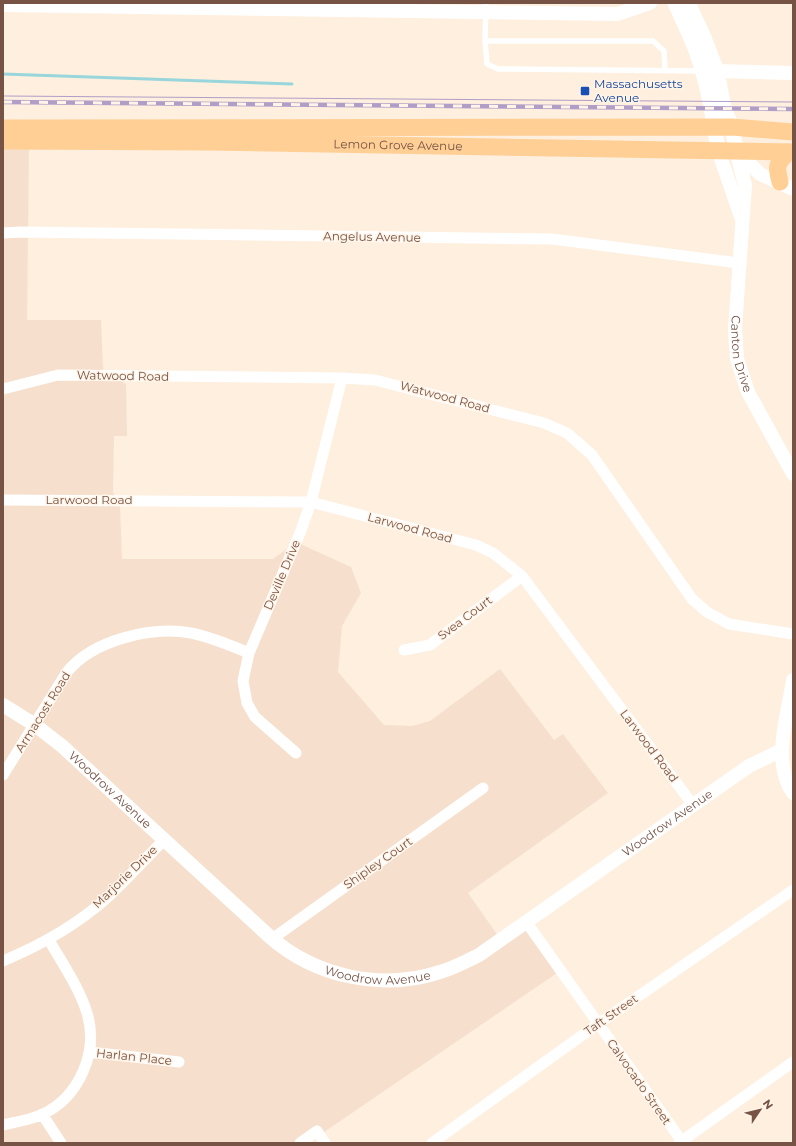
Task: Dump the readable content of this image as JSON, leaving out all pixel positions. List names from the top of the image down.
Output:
{
  "streets": {
    "main road": ["Lemon Grove Avenue"],
    "street": [
      "Angelus Avenue",
      "Canton Drive",
      "Watwood Road",
      "Larwood Road",
      "Deville Drive",
      "Svea Court",
      "Armacost Road",
      "Woodrow Avenue",
      "Shipley Court",
      "Marjorie Drive",
      "Taft Street",
      "Harlan Place",
      "Calvocado Street"
    ]
  },
  "crossings": [
    ["Lemon Grove Avenue", "Canton Drive"],
    ["Angelus Avenue", "Canton Drive"],
    ["Watwood Road", "Deville Drive"],
    ["Larwood Road", "Deville Drive"],
    ["Larwood Road", "Svea Court"],
    ["Larwood Road", "Woodrow Avenue"],
    ["Deville Drive", "Armacost Road"],
    ["Armacost Road", "Woodrow Avenue"],
    ["Woodrow Avenue", "Shipley Court"],
    ["Woodrow Avenue", "Marjorie Drive"],
    ["Woodrow Avenue", "Calvocado Street"],
    ["Taft Street", "Calvocado Street"]
  ],
  "places": {
    "transit": ["Massachusetts Avenue"]
  },
  "north": "top right"
}
